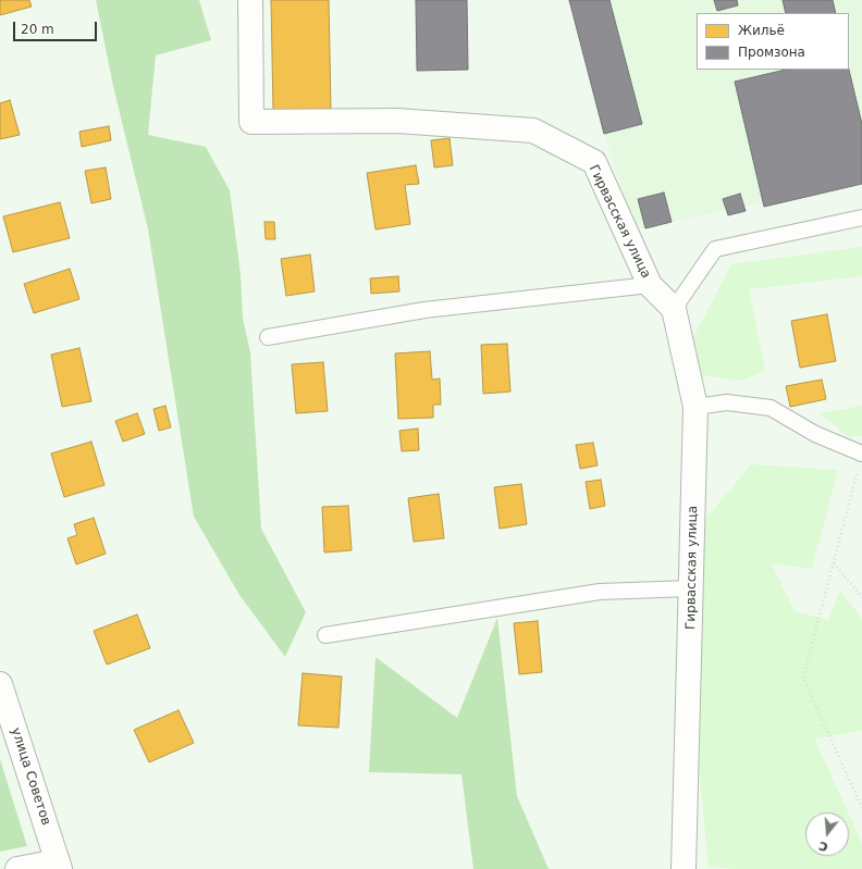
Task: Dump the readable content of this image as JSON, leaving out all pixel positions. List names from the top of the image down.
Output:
{
  "streets": {
    "street": ["Гирвасская улица", "улица Советов"]
  },
  "legend": ["Жильё", "Промзона"],
  "scale_bar": "20 m",
  "north": "bottom"
}
